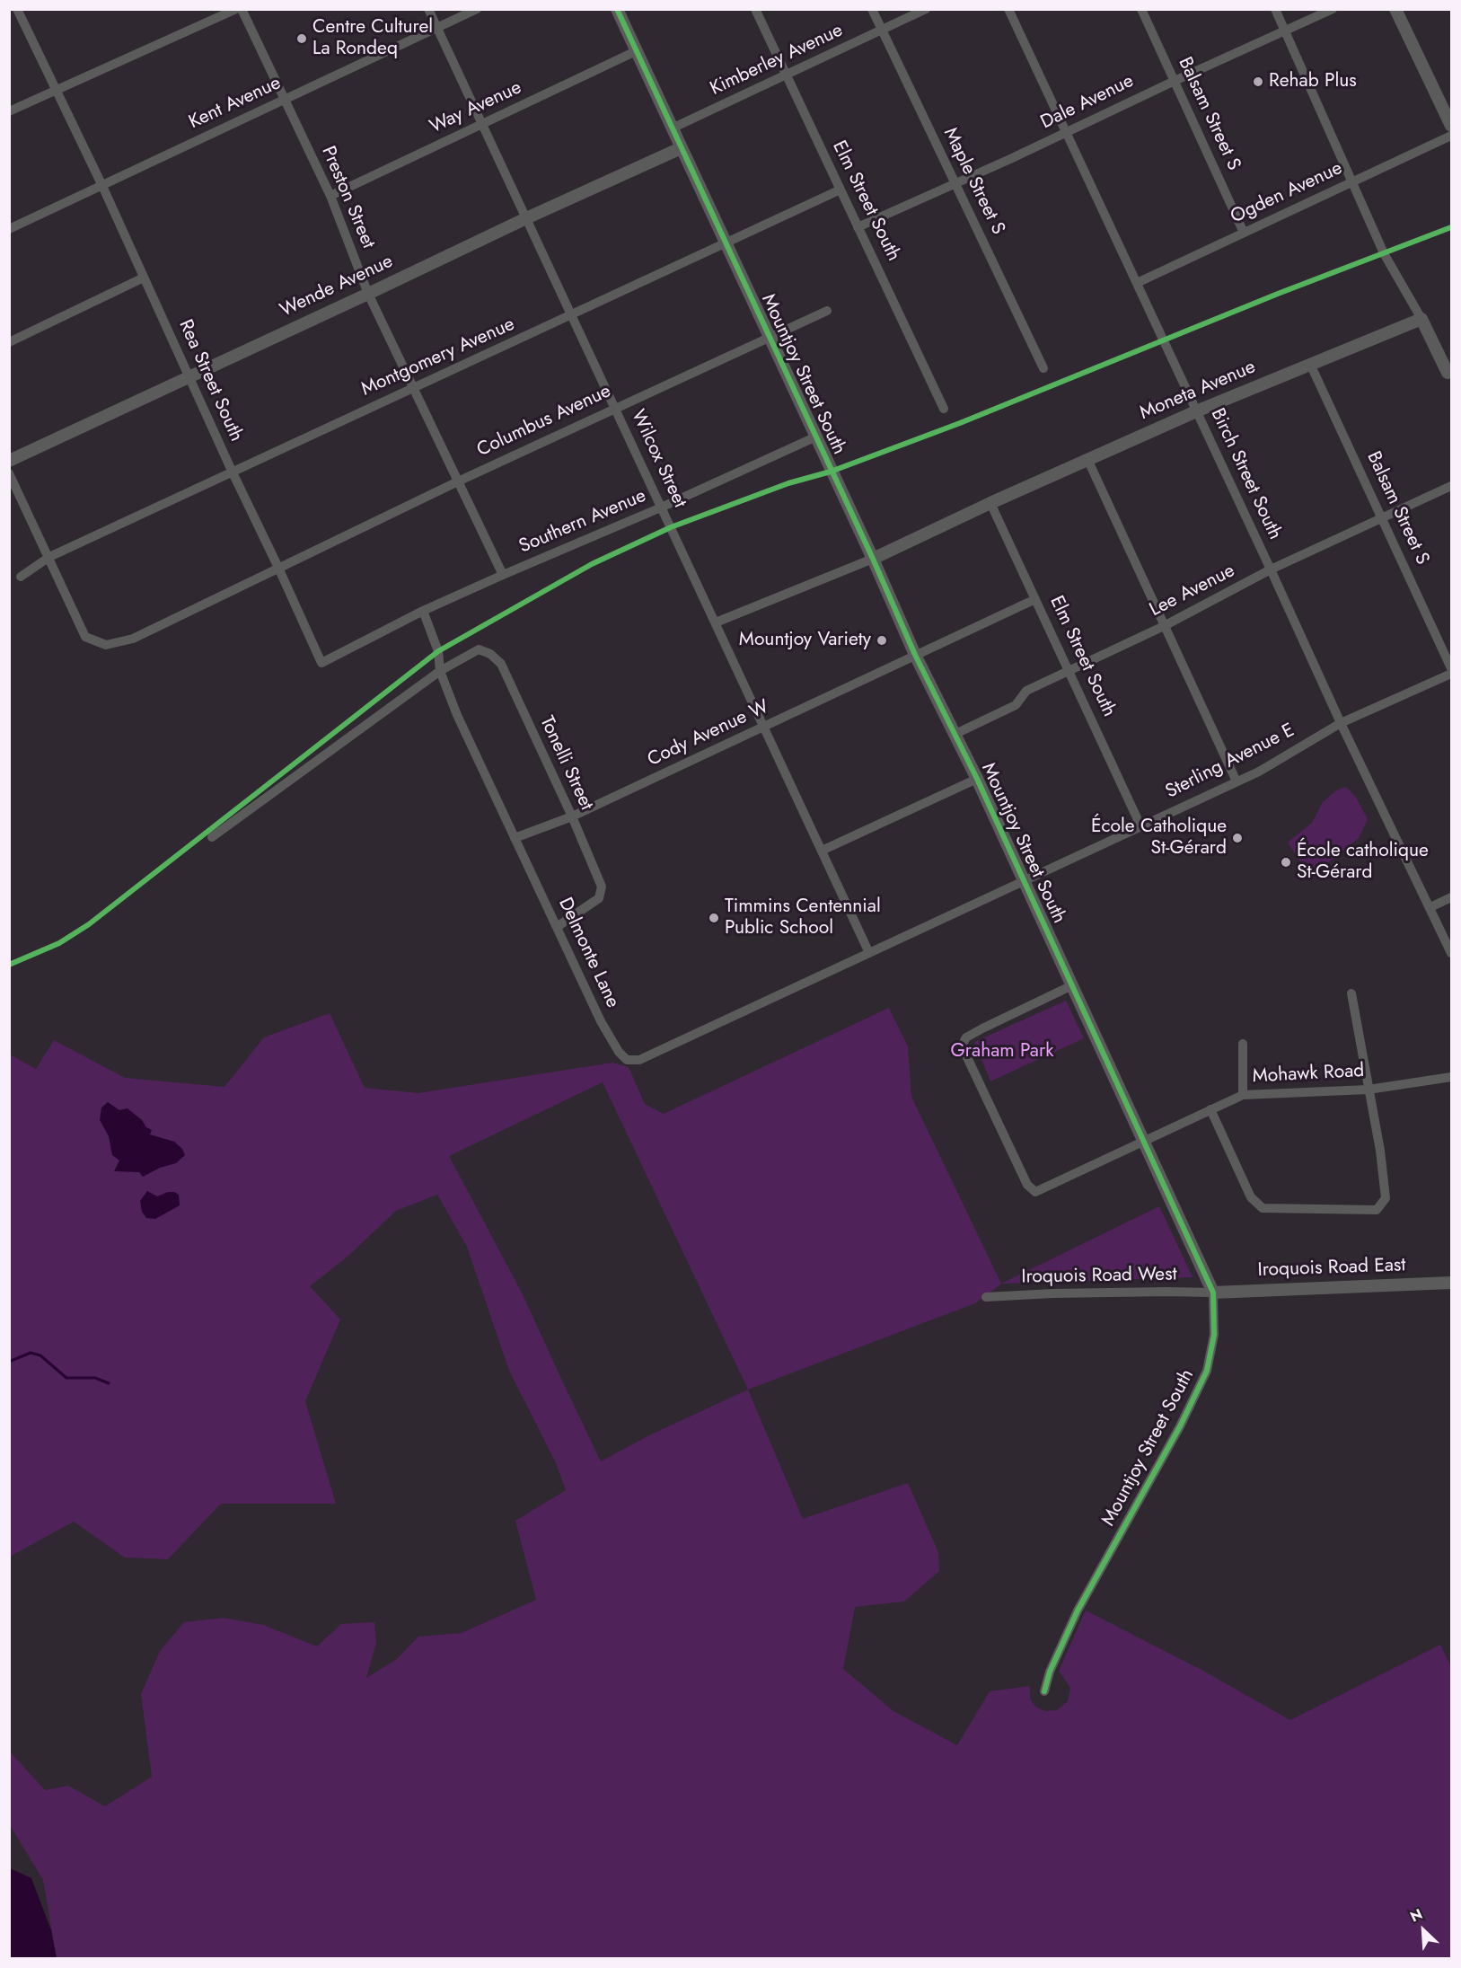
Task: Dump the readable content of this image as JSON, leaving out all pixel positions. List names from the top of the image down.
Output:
{
  "streets": {
    "street": [
      "Kimberley Avenue",
      "Dale Avenue",
      "Kent Avenue",
      "Way Avenue",
      "Balsam Street S",
      "Maple Street S",
      "Ogden Avenue",
      "Preston Street",
      "Elm Street South",
      "Wende Avenue",
      "Montgomery Avenue",
      "Mountjoy Street South",
      "Rea Street South",
      "Moneta Avenue",
      "Columbus Avenue",
      "Wilcox Street",
      "Birch Street South",
      "Southern Avenue",
      "Lee Avenue",
      "Cody Avenue W",
      "Sterling Avenue E",
      "Tonelli Street",
      "Delmonte Lane",
      "Mohawk Road",
      "Iroquois Road East",
      "Iroquois Road West"
    ]
  },
  "crossings": [
    ["Kimberley Avenue", "Maple Street S"],
    ["Kimberley Avenue", "Elm Street South"],
    ["Kimberley Avenue", "Mountjoy Street South"],
    ["Dale Avenue", "Balsam Street S"],
    ["Dale Avenue", "Maple Street S"],
    ["Dale Avenue", "Elm Street South"],
    ["Dale Avenue", "Birch Street South"],
    ["Kent Avenue", "Preston Street"],
    ["Kent Avenue", "Rea Street South"],
    ["Kent Avenue", "Wilcox Street"],
    ["Way Avenue", "Preston Street"],
    ["Way Avenue", "Mountjoy Street South"],
    ["Way Avenue", "Wilcox Street"],
    ["Balsam Street S", "Ogden Avenue"],
    ["Balsam Street S", "Moneta Avenue"],
    ["Balsam Street S", "Lee Avenue"],
    ["Ogden Avenue", "Birch Street South"],
    ["Preston Street", "Wende Avenue"],
    ["Preston Street", "Montgomery Avenue"],
    ["Preston Street", "Columbus Avenue"],
    ["Preston Street", "Southern Avenue"],
    ["Elm Street South", "Montgomery Avenue"],
    ["Elm Street South", "Moneta Avenue"],
    ["Elm Street South", "Lee Avenue"],
    ["Elm Street South", "Cody Avenue W"],
    ["Elm Street South", "Sterling Avenue E"],
    ["Wende Avenue", "Mountjoy Street South"],
    ["Wende Avenue", "Rea Street South"],
    ["Wende Avenue", "Wilcox Street"],
    ["Montgomery Avenue", "Mountjoy Street South"],
    ["Montgomery Avenue", "Rea Street South"],
    ["Montgomery Avenue", "Columbus Avenue"],
    ["Montgomery Avenue", "Wilcox Street"],
    ["Mountjoy Street South", "Moneta Avenue"],
    ["Mountjoy Street South", "Columbus Avenue"],
    ["Mountjoy Street South", "Southern Avenue"],
    ["Mountjoy Street South", "Lee Avenue"],
    ["Mountjoy Street South", "Cody Avenue W"],
    ["Mountjoy Street South", "Sterling Avenue E"],
    ["Mountjoy Street South", "Mohawk Road"],
    ["Mountjoy Street South", "Iroquois Road East"],
    ["Mountjoy Street South", "Iroquois Road West"],
    ["Rea Street South", "Columbus Avenue"],
    ["Rea Street South", "Southern Avenue"],
    ["Rea Street South", "Delmonte Lane"],
    ["Moneta Avenue", "Birch Street South"],
    ["Columbus Avenue", "Wilcox Street"],
    ["Wilcox Street", "Southern Avenue"],
    ["Wilcox Street", "Cody Avenue W"],
    ["Wilcox Street", "Sterling Avenue E"],
    ["Wilcox Street", "Delmonte Lane"],
    ["Birch Street South", "Lee Avenue"],
    ["Birch Street South", "Sterling Avenue E"],
    ["Southern Avenue", "Delmonte Lane"],
    ["Cody Avenue W", "Tonelli Street"],
    ["Cody Avenue W", "Delmonte Lane"],
    ["Sterling Avenue E", "Delmonte Lane"],
    ["Tonelli Street", "Delmonte Lane"],
    ["Iroquois Road East", "Iroquois Road West"]
  ],
  "parks": ["Graham Park"],
  "places": [
    "Centre Culturel La Rondeq",
    "Rehab Plus",
    "Mountjoy Variety",
    "École Catholique St-Gérard",
    "École catholique St-Gérard",
    "Timmins Centennial Public School"
  ],
  "north": "top left"
}
